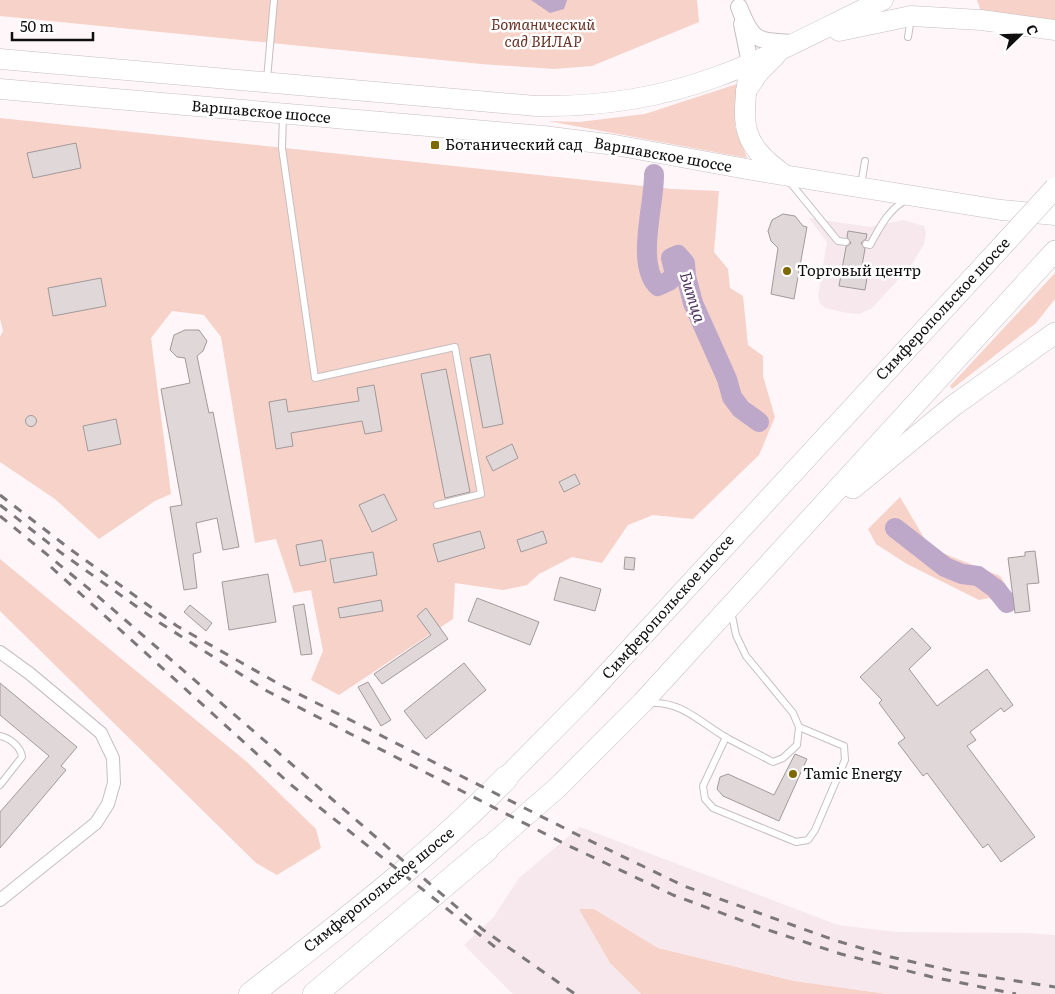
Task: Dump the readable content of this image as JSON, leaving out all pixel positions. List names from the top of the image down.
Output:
{
  "streets": {
    "highway": ["Симферопольское шоссе"],
    "main road": ["Варшавское шоссе"]
  },
  "water": ["Битца"],
  "parks": ["Ботанический сад ВИЛАР"],
  "places": {
    "transit": ["Ботанический сад"],
    "other": ["Торговый центр", "Tamic Energy"]
  },
  "scale_bar": "50 m",
  "north": "top right"
}
